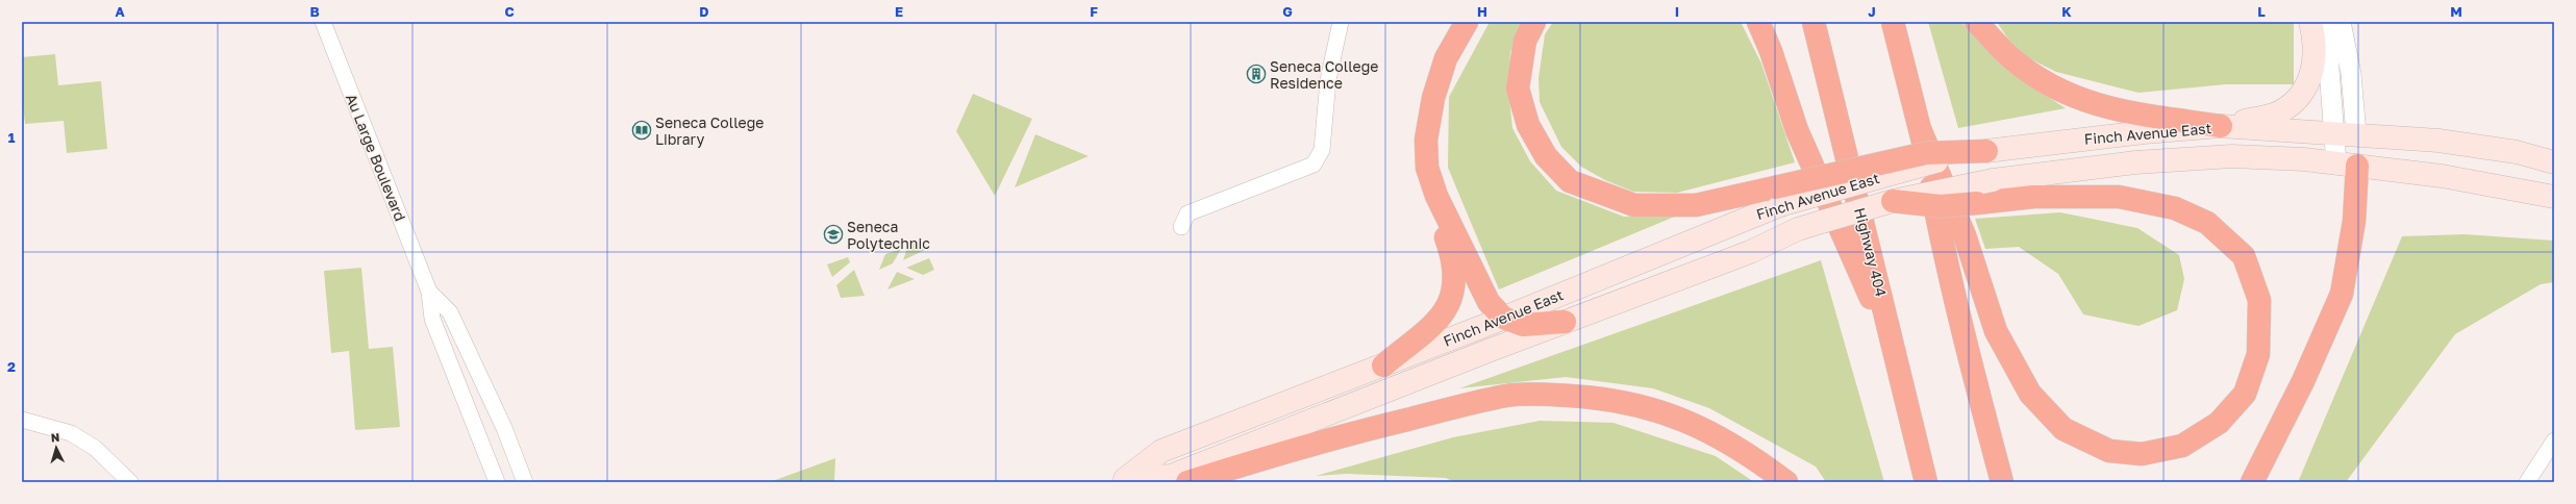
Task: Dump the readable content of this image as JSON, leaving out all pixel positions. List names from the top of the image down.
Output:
{
  "streets": {
    "highway": ["Highway 404"],
    "main road": ["Finch Avenue East"],
    "street": ["Au Large Boulevard"]
  },
  "places": {
    "building": ["Seneca College Residence"],
    "library": ["Seneca College Library"],
    "school or university": ["Seneca Polytechnic"]
  },
  "north": "top",
  "grid": {
    "columns": [
      "A",
      "B",
      "C",
      "D",
      "E",
      "F",
      "G",
      "H",
      "I",
      "J",
      "K",
      "L",
      "M"
    ],
    "rows": ["1", "2"]
  }
}
